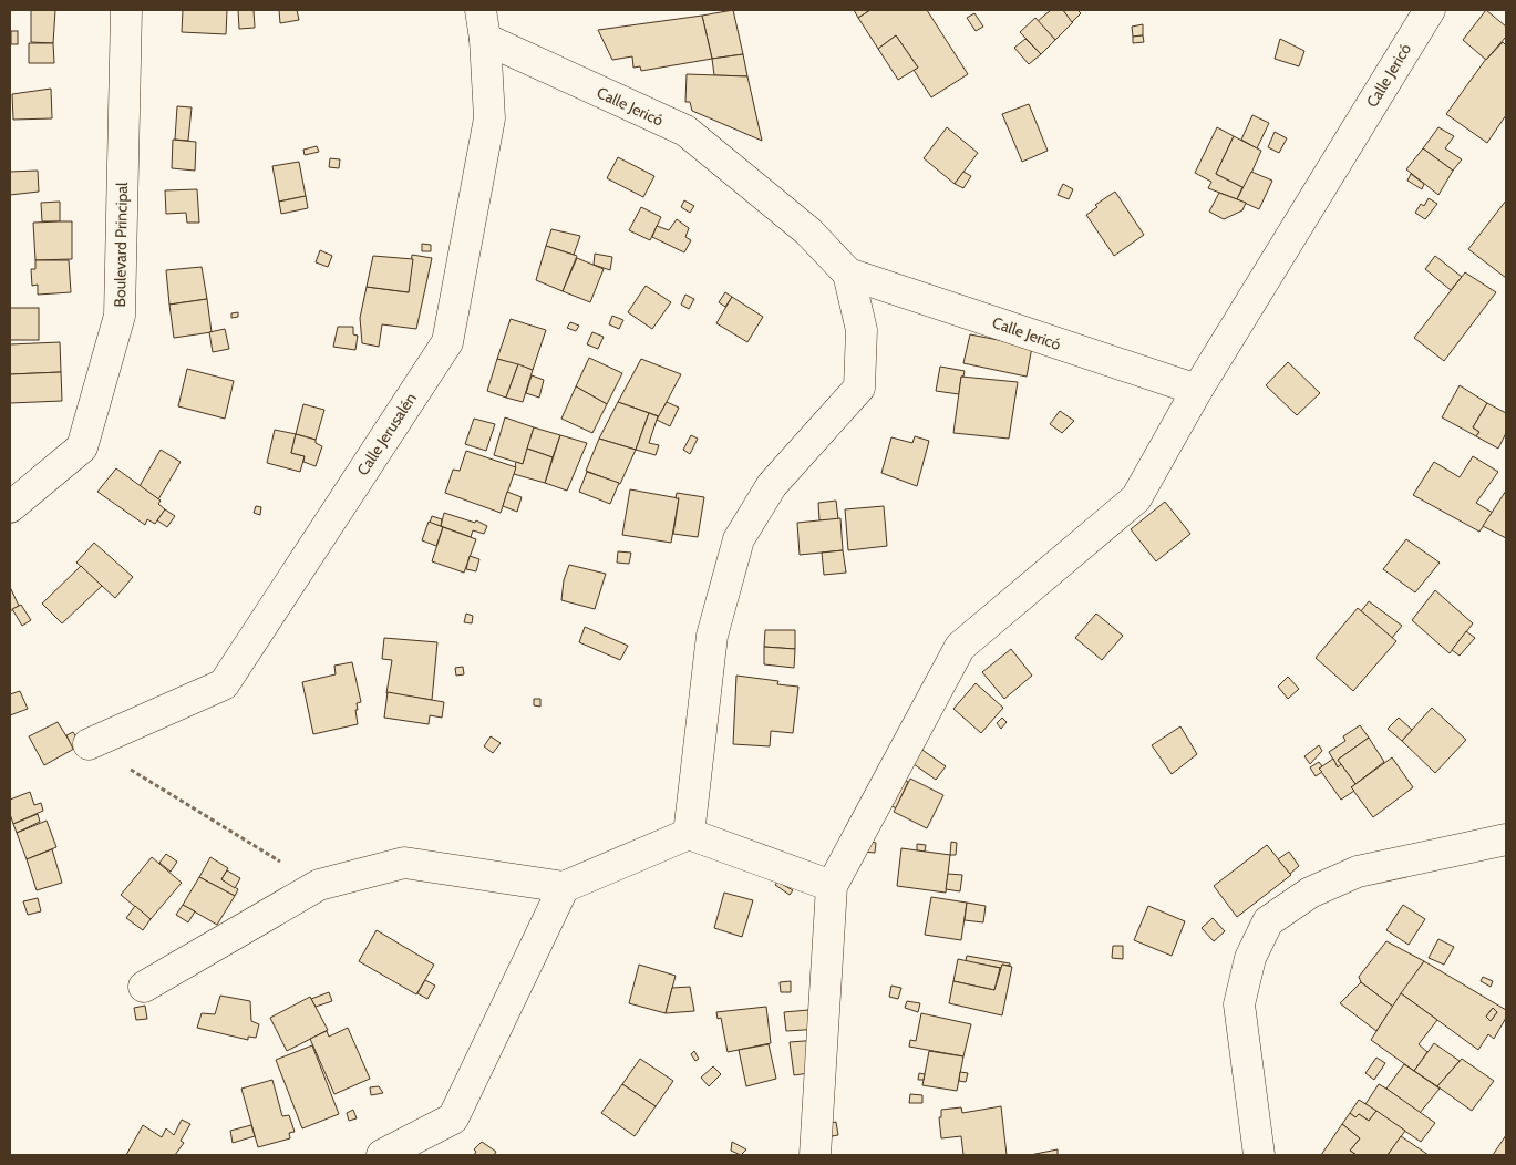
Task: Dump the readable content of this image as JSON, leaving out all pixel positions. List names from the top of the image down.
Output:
{
  "streets": {
    "street": ["Calle Jericó", "Boulevard Principal", "Calle Jerusalén"]
  },
  "crossings": [
    ["Calle Jericó", "Calle Jerusalén"]
  ]
}
